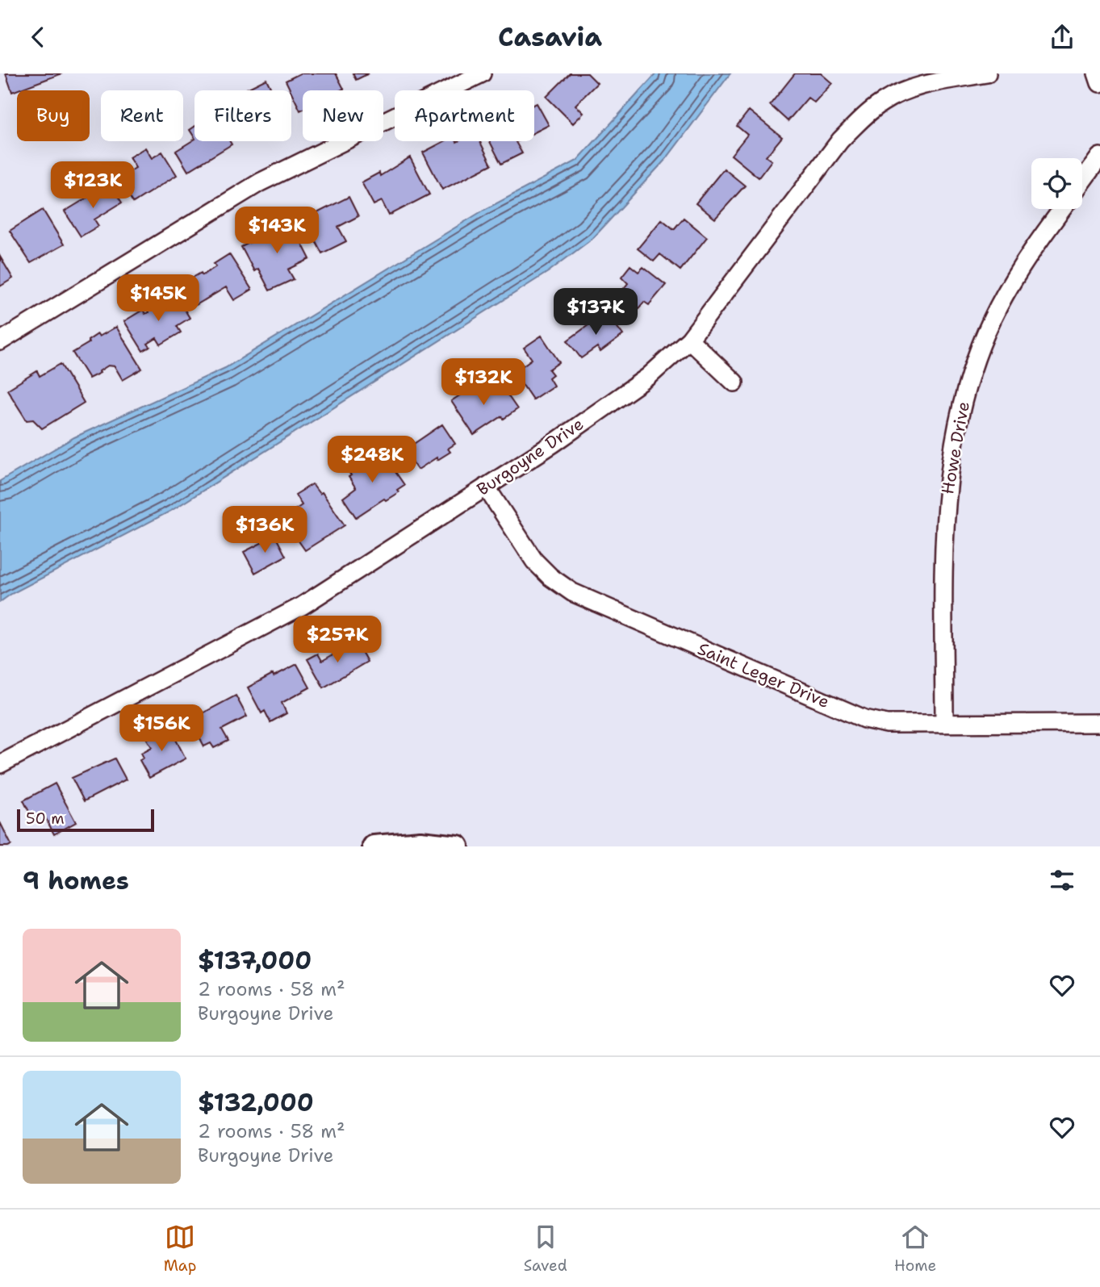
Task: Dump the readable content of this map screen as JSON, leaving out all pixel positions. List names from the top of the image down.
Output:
{
  "streets": {
    "street": ["Howe Drive", "Burgoyne Drive", "Saint Leger Drive"]
  },
  "crossings": [
    ["Howe Drive", "Saint Leger Drive"],
    ["Burgoyne Drive", "Saint Leger Drive"]
  ],
  "scale_bar": "50 m",
  "page": {
    "header": "Casavia",
    "chip": [
      "Buy",
      "Rent",
      "Filters",
      "New",
      "Apartment"
    ],
    "price": [
      "$123K",
      "$143K",
      "$145K",
      "$137K",
      "$132K",
      "$248K",
      "$136K",
      "$257K",
      "$156K"
    ],
    "scale": "50 m",
    "heading": "9 homes",
    "list": [
      {
        "name": "$137,000",
        "note": "2 rooms · 58 m² · Burgoyne Drive"
      },
      {
        "name": "$132,000",
        "note": "2 rooms · 58 m² · Burgoyne Drive"
      }
    ],
    "tabs": ["Map", "Saved", "Home"]
  }
}
